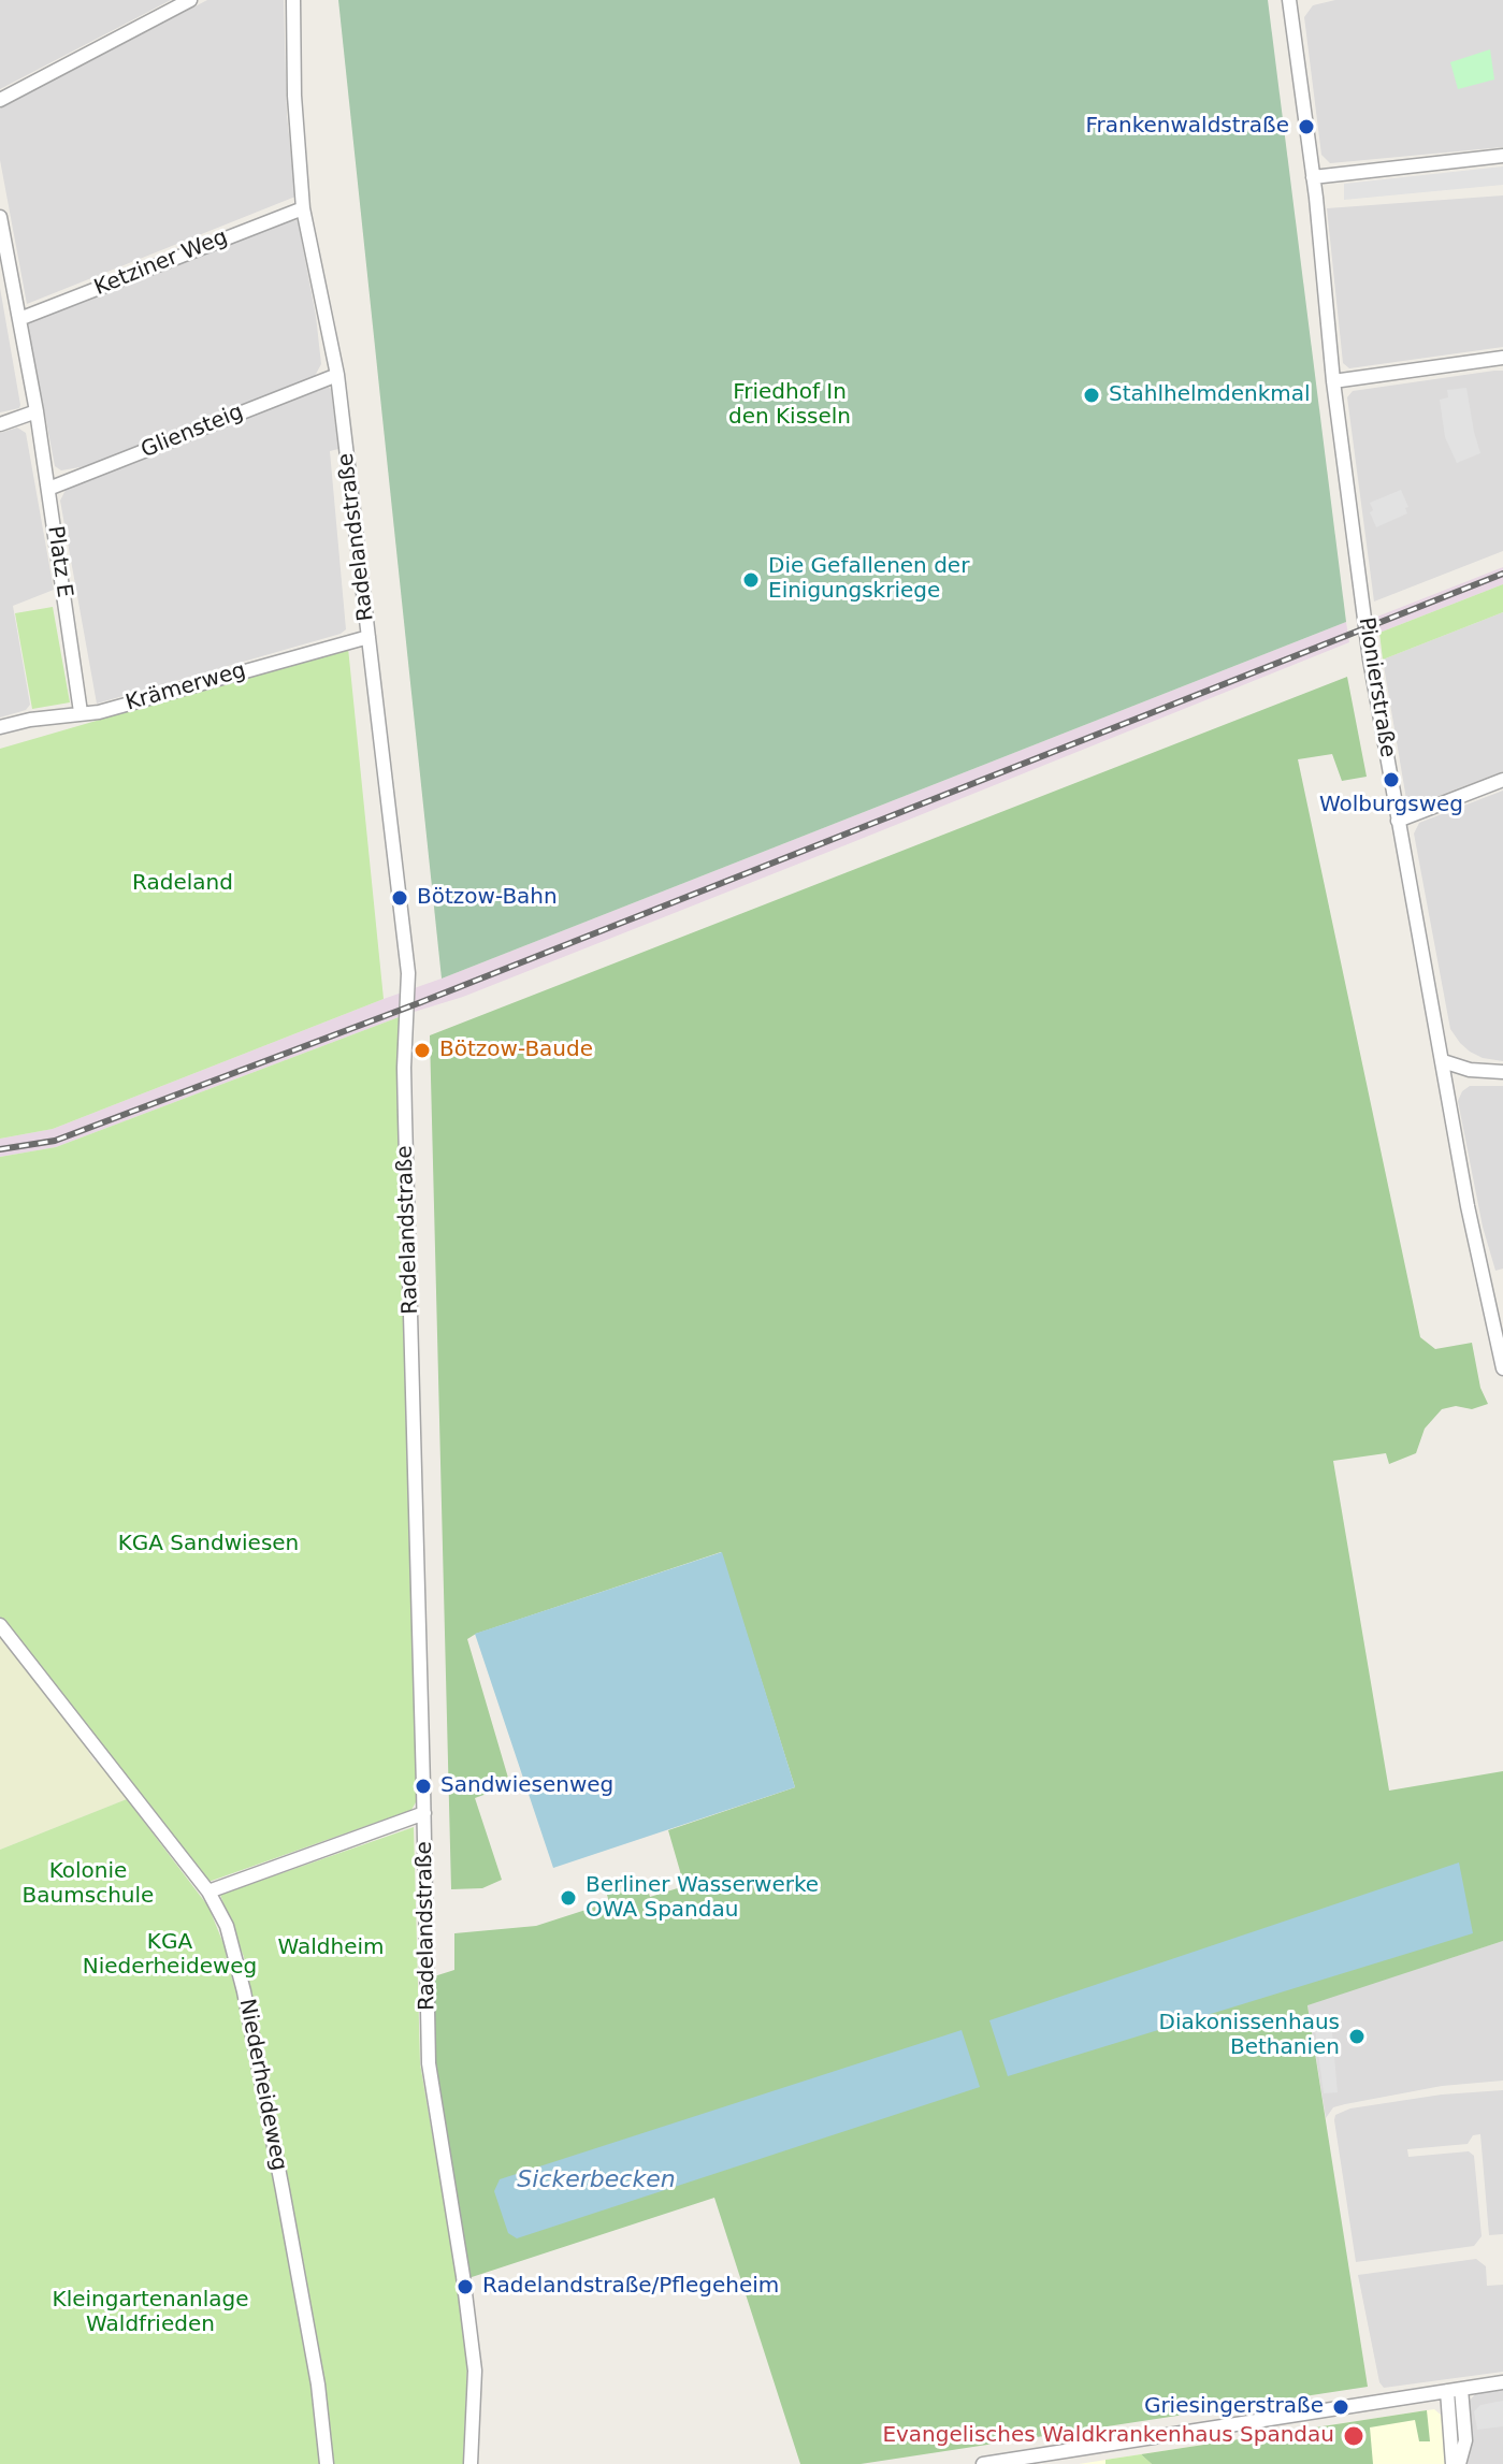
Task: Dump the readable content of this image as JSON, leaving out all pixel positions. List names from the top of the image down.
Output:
{
  "streets": {
    "street": [
      "Ketziner Weg",
      "Gliensteig",
      "Radelandstraße",
      "Platz E",
      "Krämerweg",
      "Pionierstraße",
      "Niederheideweg"
    ]
  },
  "crossings": [
    ["Ketziner Weg", "Radelandstraße"],
    ["Ketziner Weg", "Platz E"],
    ["Gliensteig", "Radelandstraße"],
    ["Gliensteig", "Platz E"],
    ["Radelandstraße", "Krämerweg"],
    ["Platz E", "Krämerweg"]
  ],
  "water": ["Sickerbecken"],
  "parks": [
    "Friedhof In den Kisseln",
    "Radeland",
    "KGA Sandwiesen",
    "Kolonie Baumschule",
    "KGA Niederheideweg",
    "Waldheim",
    "Kleingartenanlage Waldfrieden"
  ],
  "places": [
    "Frankenwaldstraße",
    "Stahlhelmdenkmal",
    "Die Gefallenen der Einigungskriege",
    "Wolburgsweg",
    "Bötzow-Bahn",
    "Bötzow-Baude",
    "Sandwiesenweg",
    "Berliner Wasserwerke OWA Spandau",
    "Diakonissenhaus Bethanien",
    "Radelandstraße/Pflegeheim",
    "Griesingerstraße",
    "Evangelisches Waldkrankenhaus Spandau"
  ]
}
